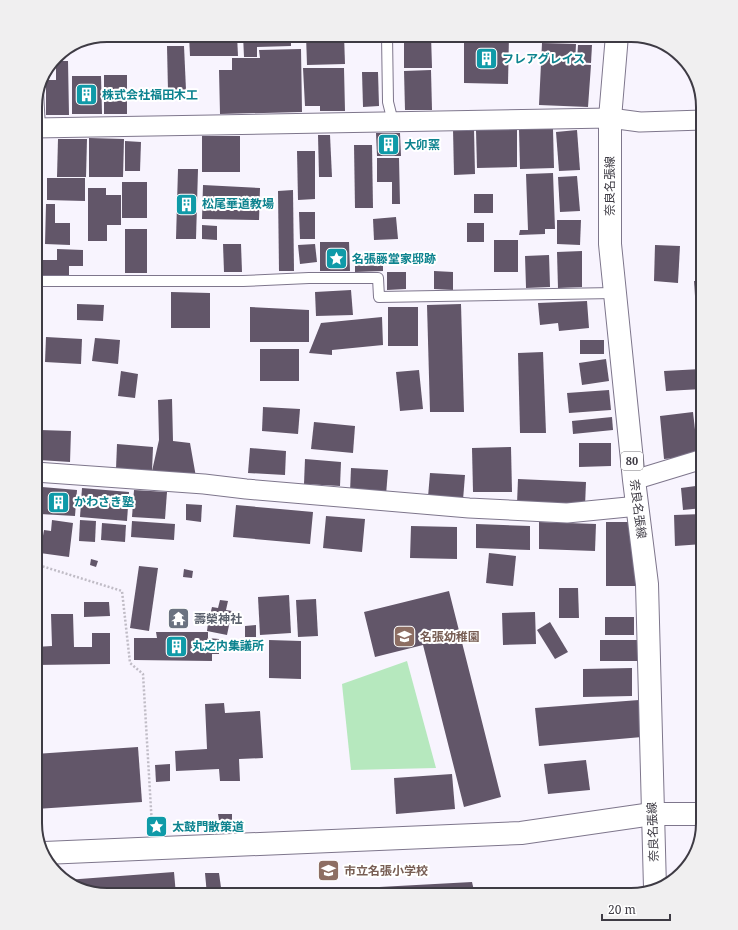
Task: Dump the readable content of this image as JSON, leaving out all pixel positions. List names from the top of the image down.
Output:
{
  "streets": {
    "main road": ["奈良名張線", "80"]
  },
  "places": {
    "building": [
      "フレアグレイス",
      "株式会社福田木工",
      "大卯窯",
      "松尾華道教場",
      "かわさき塾",
      "丸之内集議所"
    ],
    "place": ["名張藤堂家邸跡", "太鼓門散策道"],
    "temple": ["壽榮神社"],
    "school or university": ["名張幼稚園", "市立名張小学校"]
  },
  "scale_bar": "20 m"
}
